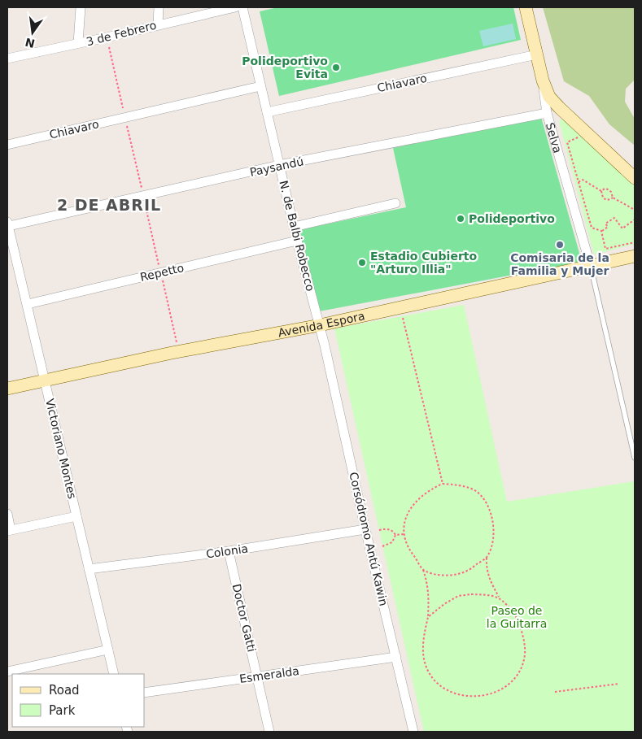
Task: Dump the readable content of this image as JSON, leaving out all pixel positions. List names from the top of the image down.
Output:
{
  "streets": {
    "main road": ["Selva", "Avenida Espora"],
    "street": [
      "3 de Febrero",
      "Chiavaro",
      "Paysandú",
      "N. de Balbi Robecco",
      "Repetto",
      "Victoriano Montes",
      "Corsódromo Antú Kawin",
      "Colonia",
      "Doctor Gatti",
      "Esmeralda"
    ]
  },
  "crossings": [
    ["Chiavaro", "Selva"],
    ["Chiavaro", "N. de Balbi Robecco"],
    ["Selva", "Paysandú"],
    ["Selva", "Avenida Espora"],
    ["Paysandú", "N. de Balbi Robecco"],
    ["Paysandú", "Victoriano Montes"],
    ["N. de Balbi Robecco", "Repetto"],
    ["N. de Balbi Robecco", "Avenida Espora"],
    ["N. de Balbi Robecco", "Corsódromo Antú Kawin"],
    ["Repetto", "Victoriano Montes"],
    ["Avenida Espora", "Victoriano Montes"],
    ["Victoriano Montes", "Colonia"],
    ["Corsódromo Antú Kawin", "Colonia"],
    ["Corsódromo Antú Kawin", "Esmeralda"],
    ["Colonia", "Doctor Gatti"],
    ["Doctor Gatti", "Esmeralda"]
  ],
  "districts": ["2 DE ABRIL"],
  "parks": ["Paseo de la Guitarra"],
  "places": [
    "Polideportivo Evita",
    "Polideportivo",
    "Comisaria de la Familia y Mujer",
    "Estadio Cubierto \"Arturo Illia\""
  ],
  "legend": ["Road", "Park"],
  "north": "bottom"
}
